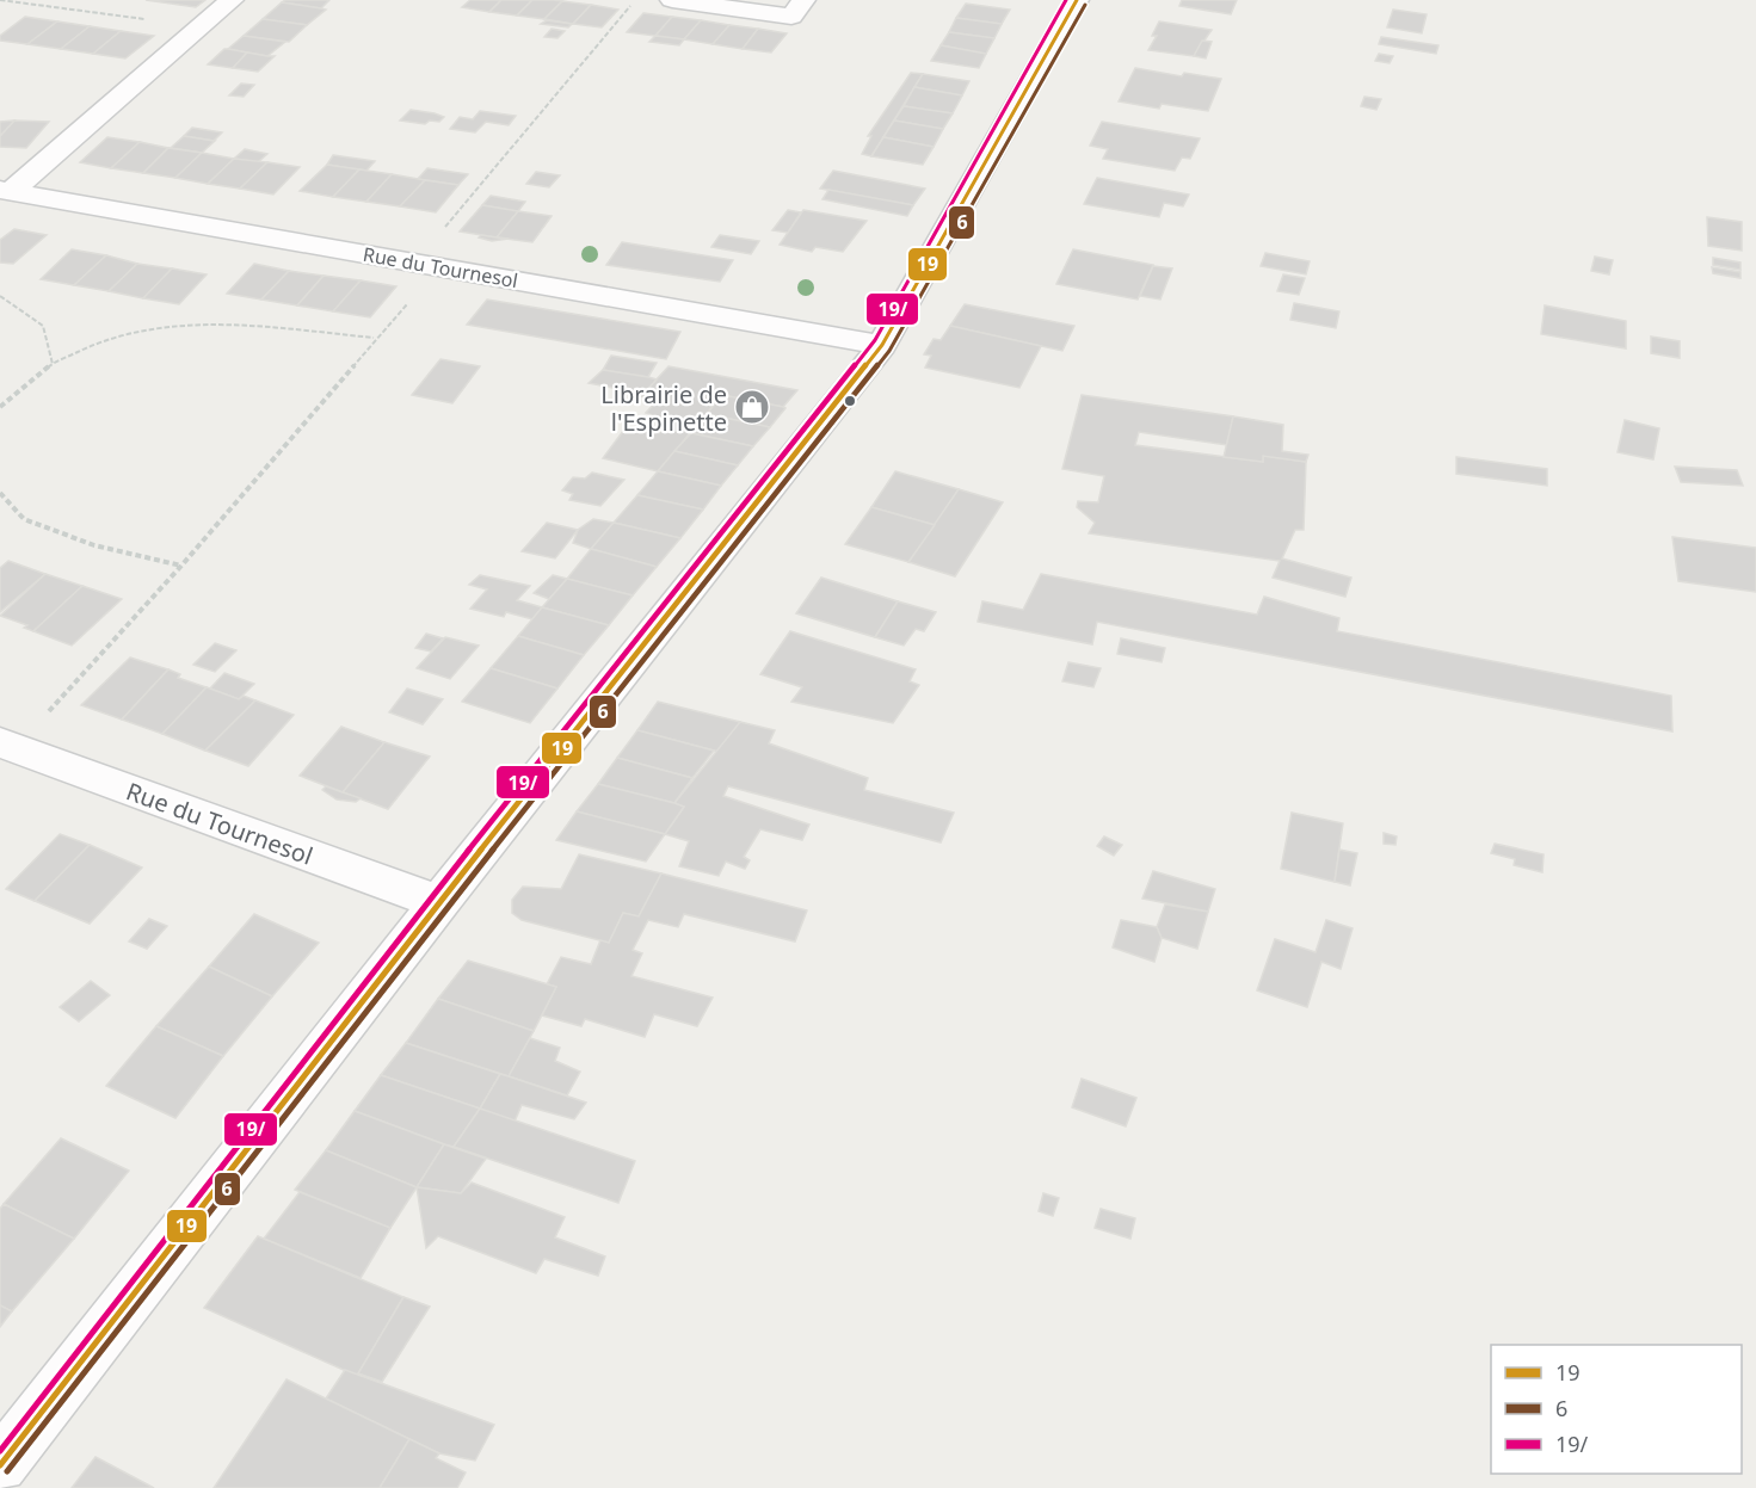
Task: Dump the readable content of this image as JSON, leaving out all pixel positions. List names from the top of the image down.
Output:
{
  "streets": {
    "street": ["Rue du Tournesol"]
  },
  "places": {
    "shop": ["Librairie de l'Espinette"]
  },
  "lines": ["transit line 19", "transit line 19/", "transit line 6"],
  "legend": ["19", "6", "19/"]
}
